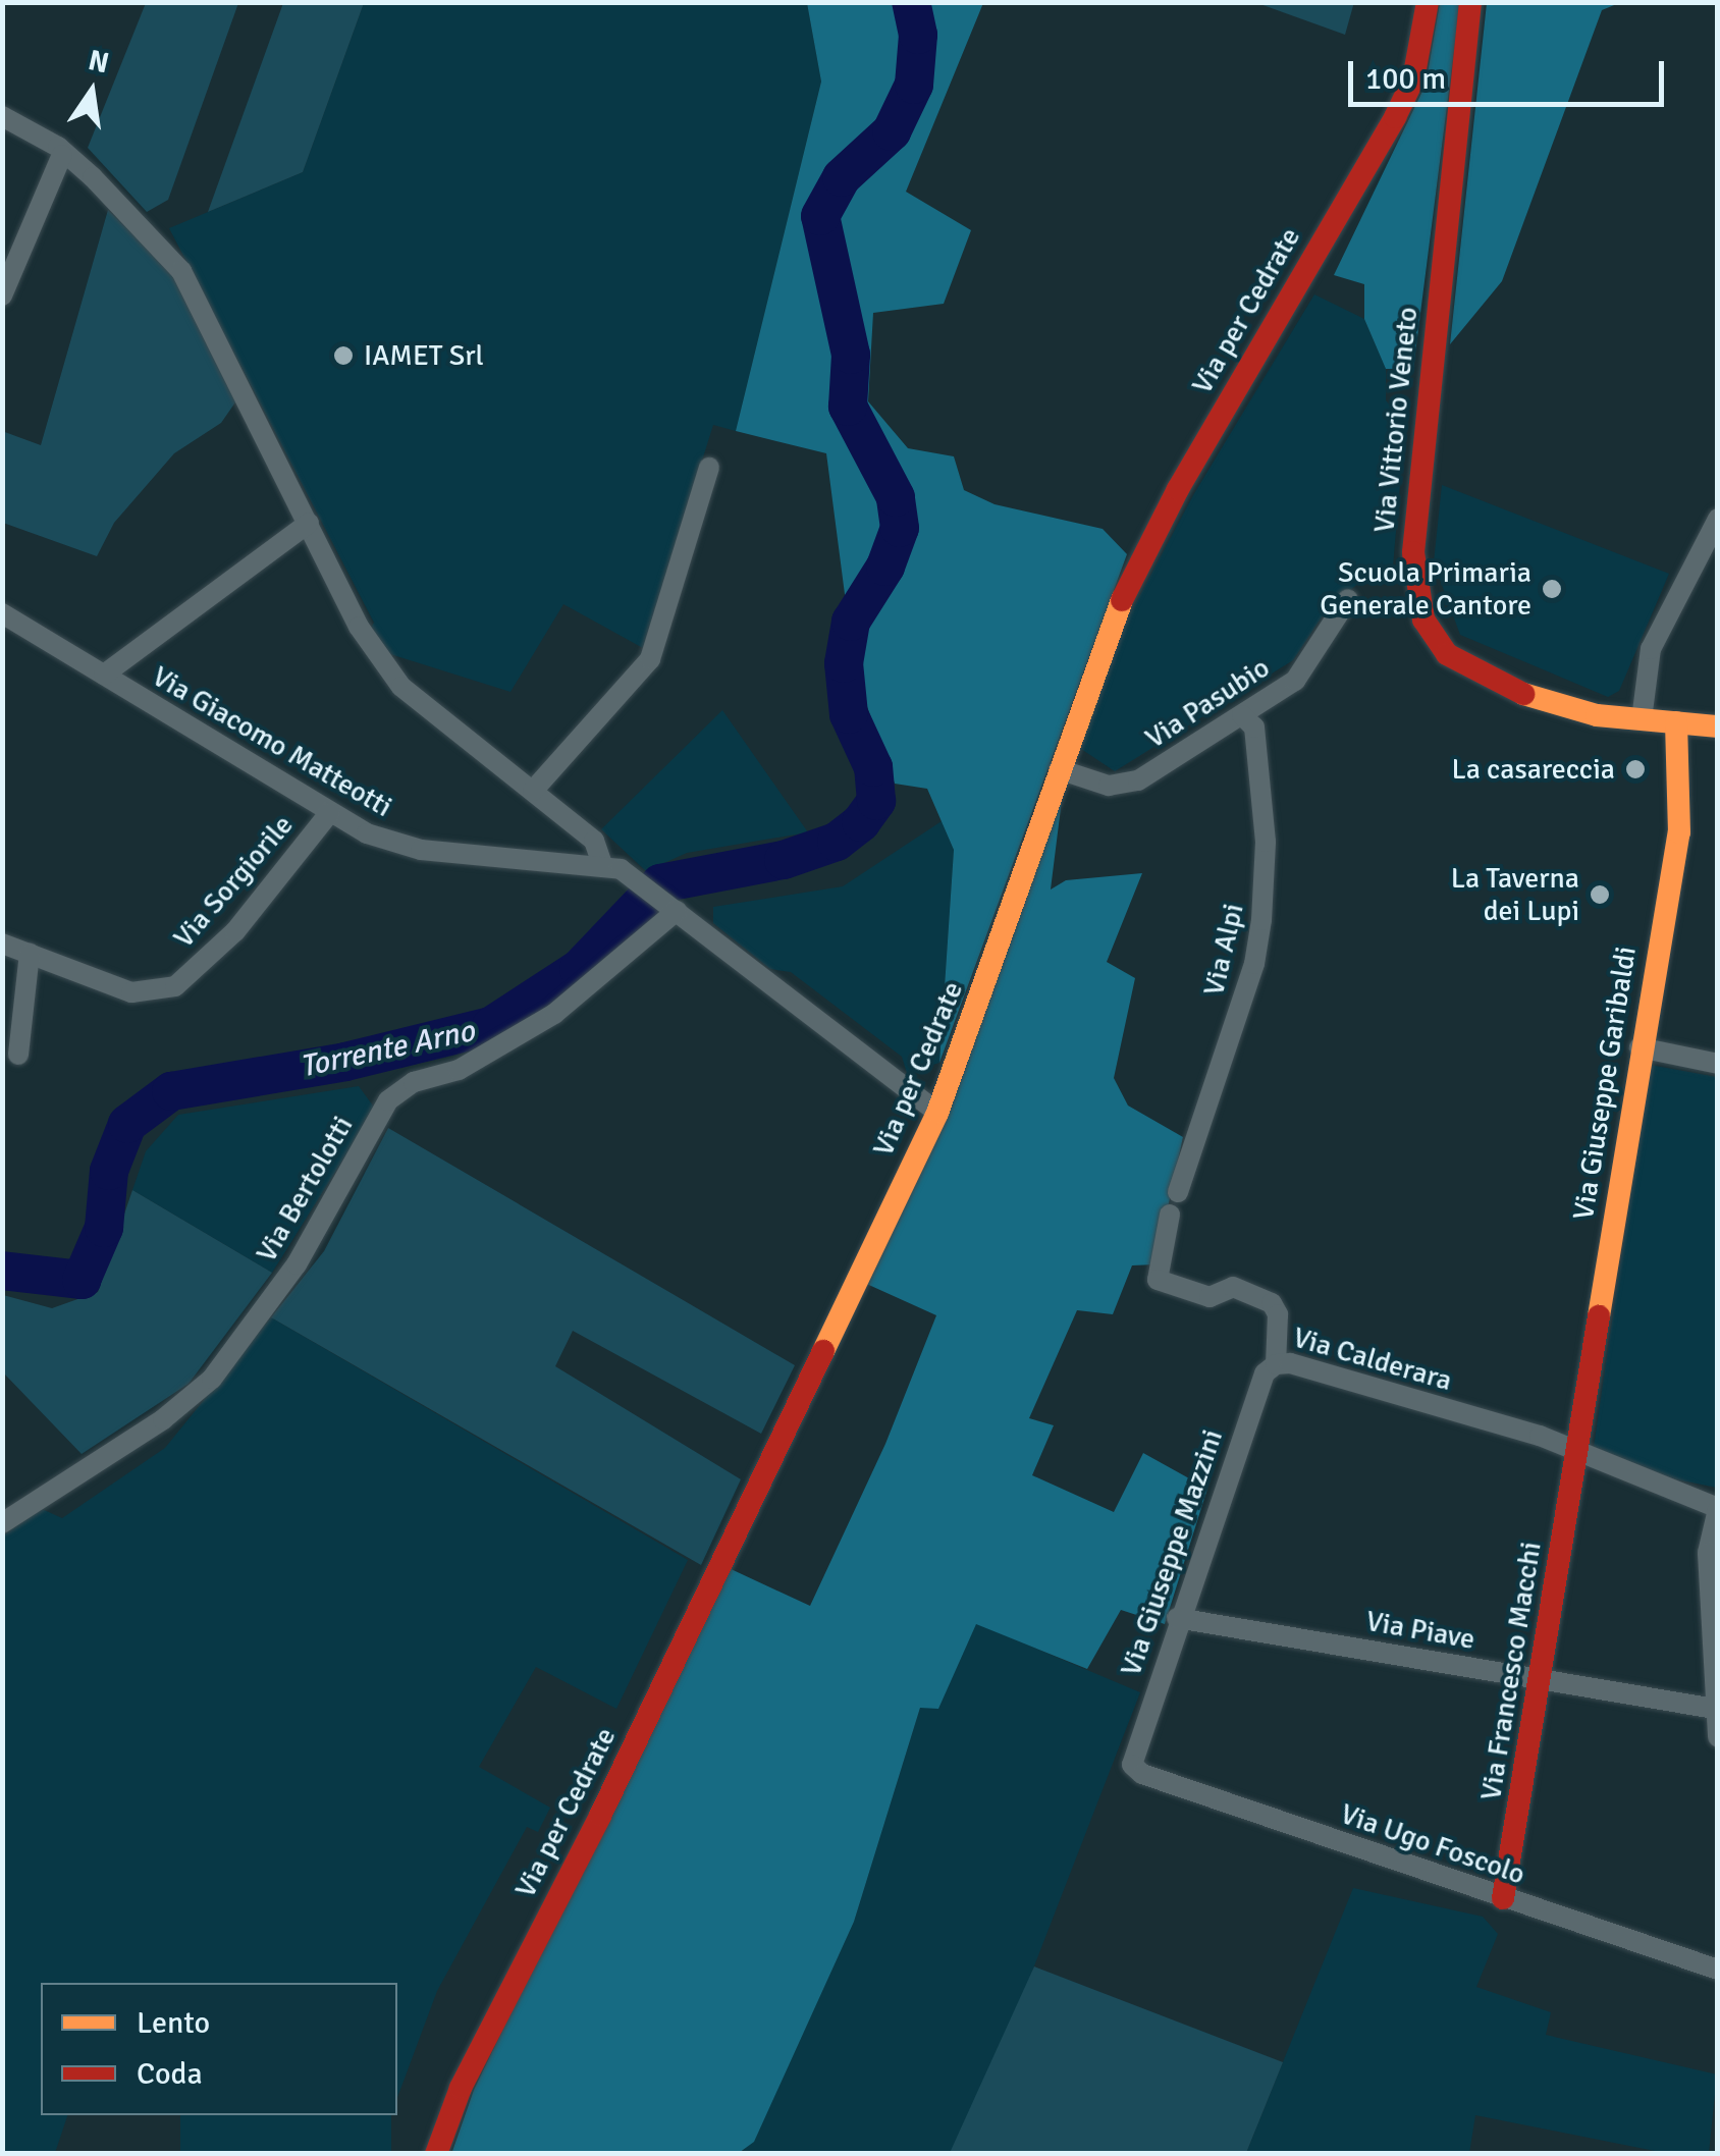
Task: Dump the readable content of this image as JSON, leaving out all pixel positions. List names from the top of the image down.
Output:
{
  "streets": {
    "street": [
      "Via per Cedrate",
      "Via Vittorio Veneto",
      "Via Pasubio",
      "Via Giacomo Matteotti",
      "Via Sorgiorile",
      "Via Alpi",
      "Via Giuseppe Garibaldi",
      "Via Bertolotti",
      "Via Calderara",
      "Via Giuseppe Mazzini",
      "Via Piave",
      "Via Francesco Macchi",
      "Via Ugo Foscolo"
    ]
  },
  "crossings": [
    ["Via per Cedrate", "Via Pasubio"],
    ["Via per Cedrate", "Via Giacomo Matteotti"],
    ["Via Vittorio Veneto", "Via Giuseppe Garibaldi"],
    ["Via Pasubio", "Via Alpi"],
    ["Via Giacomo Matteotti", "Via Sorgiorile"],
    ["Via Giacomo Matteotti", "Via Bertolotti"],
    ["Via Giuseppe Garibaldi", "Via Calderara"],
    ["Via Giuseppe Garibaldi", "Via Francesco Macchi"],
    ["Via Calderara", "Via Giuseppe Mazzini"],
    ["Via Calderara", "Via Francesco Macchi"],
    ["Via Giuseppe Mazzini", "Via Piave"],
    ["Via Giuseppe Mazzini", "Via Ugo Foscolo"],
    ["Via Piave", "Via Francesco Macchi"],
    ["Via Francesco Macchi", "Via Ugo Foscolo"]
  ],
  "water": ["Torrente Arno"],
  "places": [
    "IAMET Srl",
    "Scuola Primaria Generale Cantore",
    "La casareccia",
    "La Taverna dei Lupi"
  ],
  "legend": ["Lento", "Coda"],
  "scale_bar": "100 m",
  "north": "top"
}
